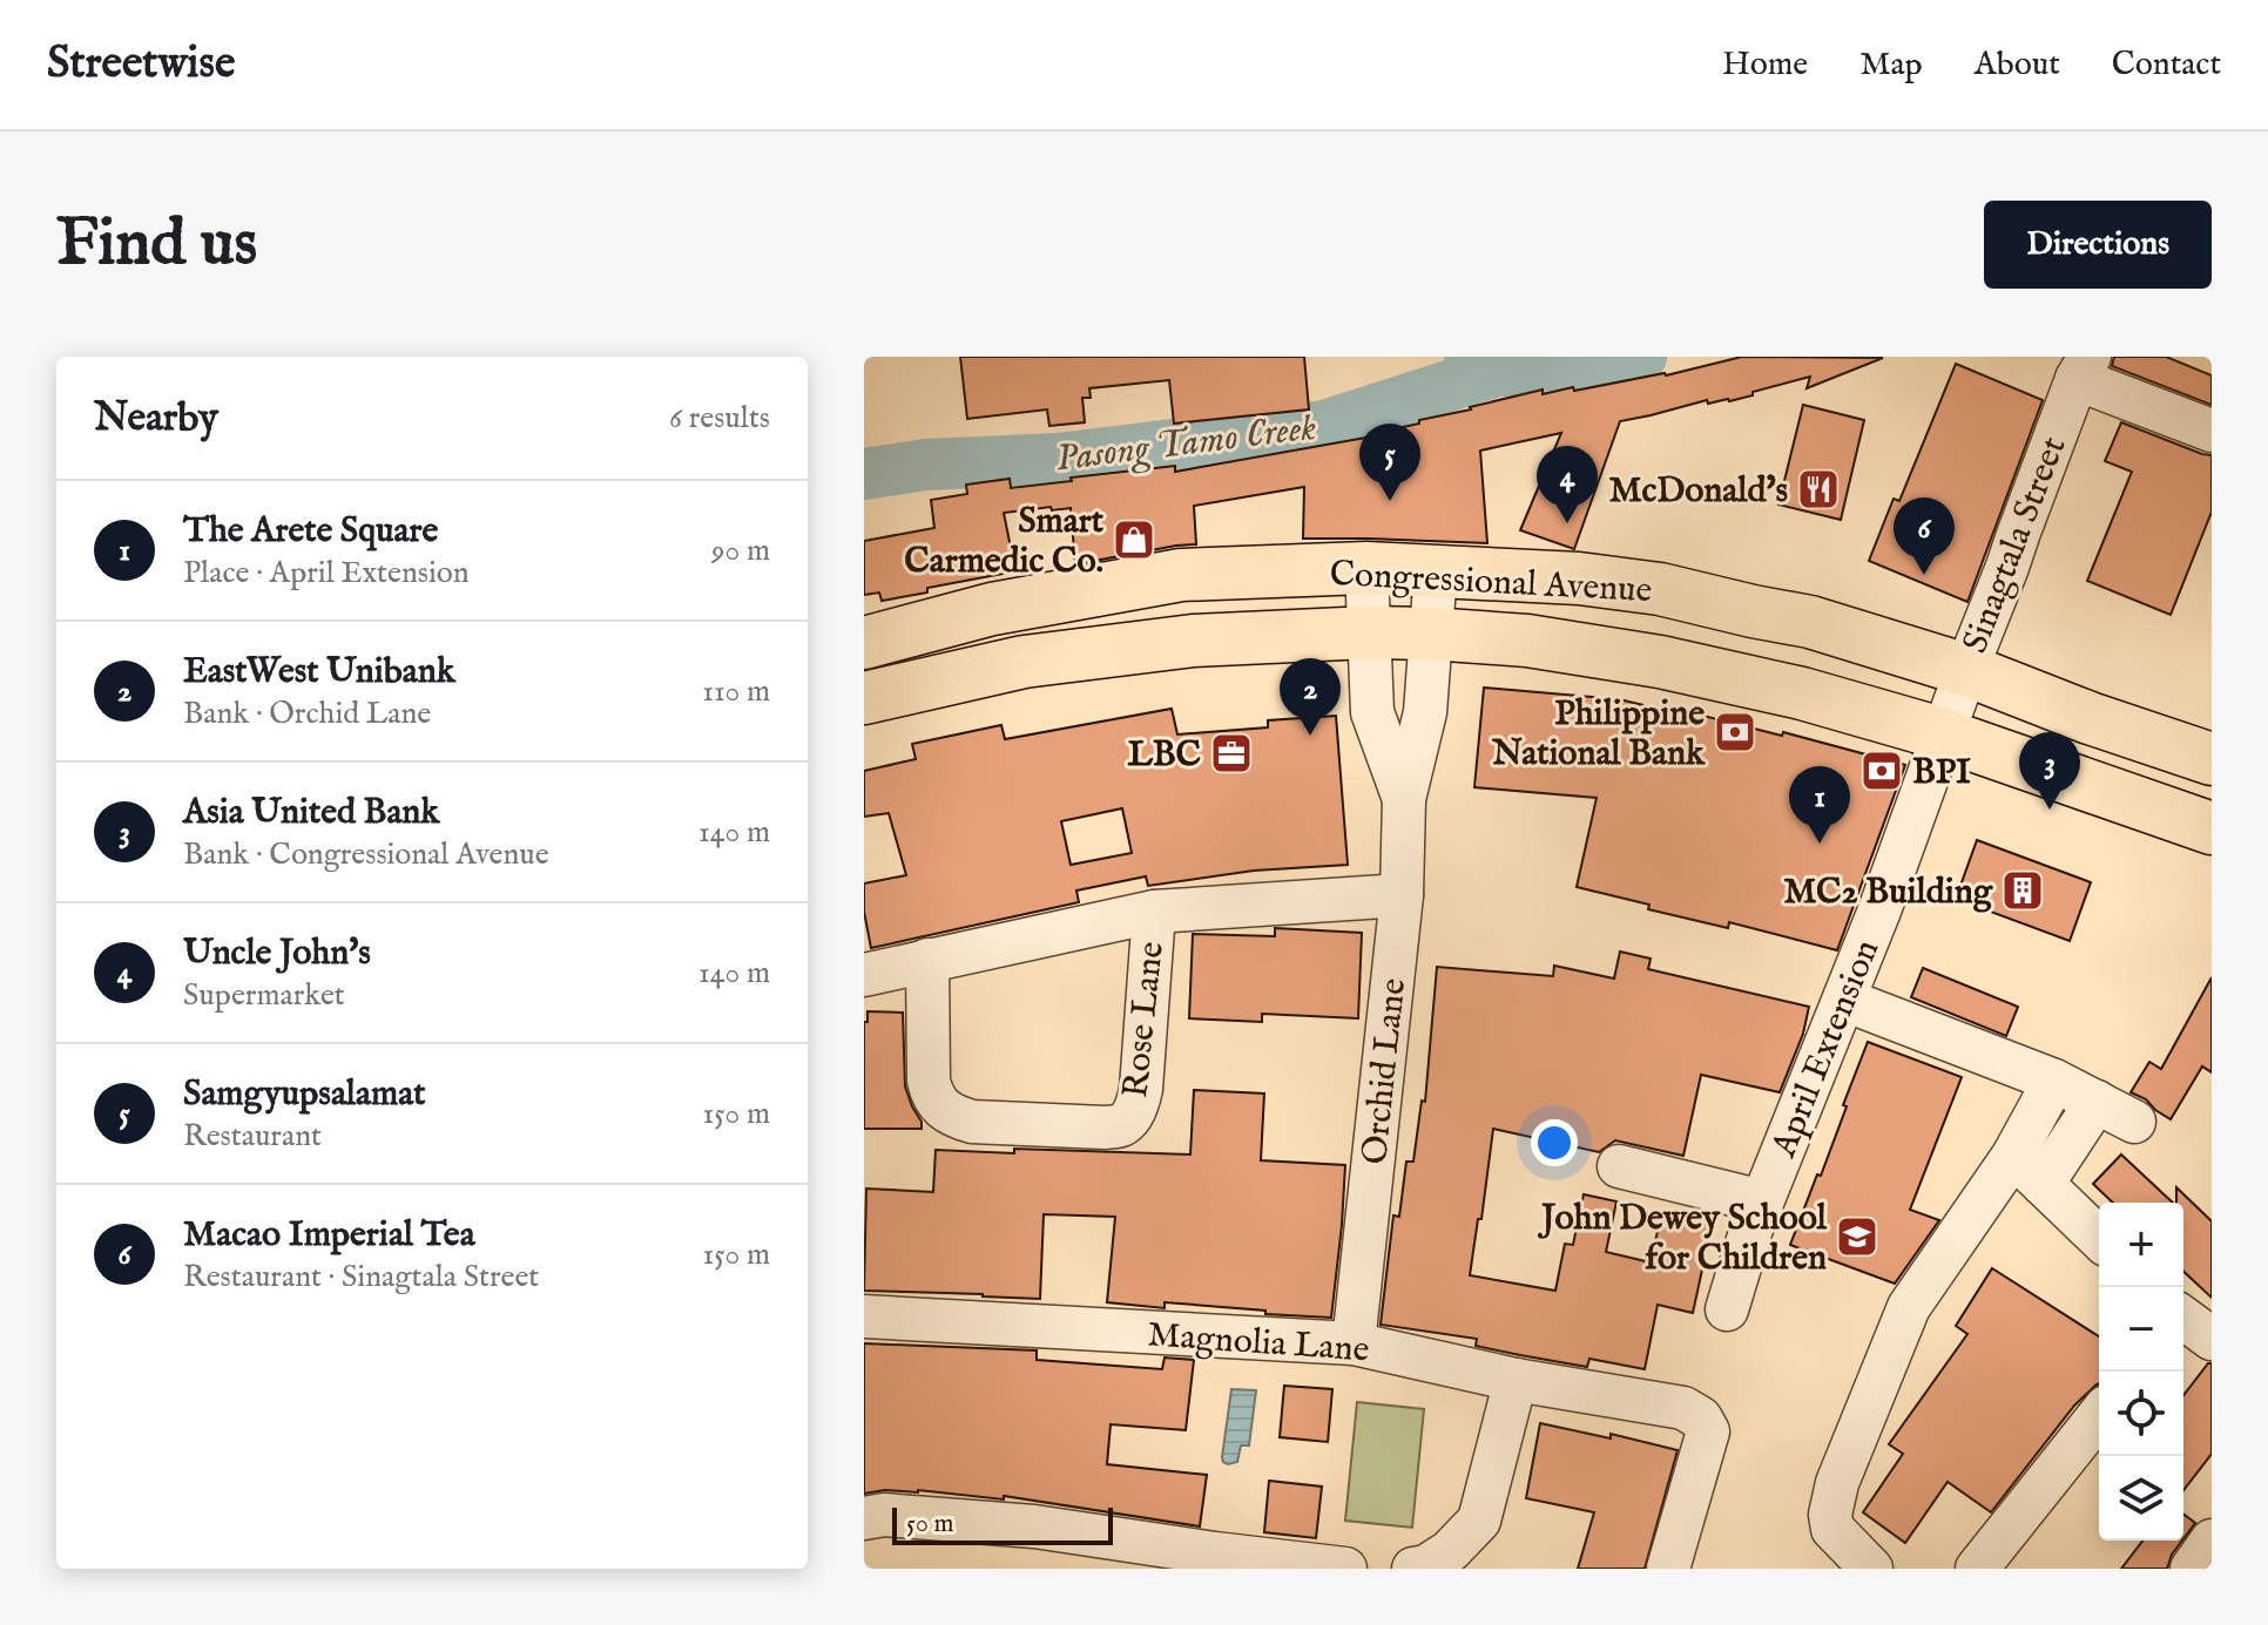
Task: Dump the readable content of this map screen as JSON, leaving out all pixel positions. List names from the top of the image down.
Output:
{
  "streets": {
    "main road": ["Congressional Avenue"],
    "street": [
      "Sinagtala Street",
      "Rose Lane",
      "April Extension",
      "Orchid Lane",
      "Magnolia Lane"
    ]
  },
  "crossings": [
    ["Sinagtala Street", "Congressional Avenue"],
    ["Sinagtala Street", "April Extension"],
    ["Congressional Avenue", "April Extension"],
    ["Congressional Avenue", "Orchid Lane"],
    ["Orchid Lane", "Magnolia Lane"]
  ],
  "water": ["Pasong Tamo Creek"],
  "places": {
    "restaurant": ["McDonald's"],
    "shop": ["Smart Carmedic Co."],
    "bank": ["Philippine National Bank", "BPI"],
    "office": ["LBC"],
    "building": ["MC2 Building"],
    "school or university": ["John Dewey School for Children"]
  },
  "scale_bar": "50 m",
  "page": {
    "header": "Streetwise",
    "nav": [
      "Home",
      "Map",
      "About",
      "Contact"
    ],
    "buttons": "Directions",
    "title": "Find us",
    "heading": ["Nearby", "6 results"],
    "pins": [
      "5",
      "4",
      "6",
      "2",
      "3",
      "1"
    ],
    "list": [
      {
        "mark": "1",
        "name": "The Arete Square",
        "note": "Place · April Extension",
        "value": "90 m"
      },
      {
        "mark": "2",
        "name": "EastWest Unibank",
        "note": "Bank · Orchid Lane",
        "value": "110 m"
      },
      {
        "mark": "3",
        "name": "Asia United Bank",
        "note": "Bank · Congressional Avenue",
        "value": "140 m"
      },
      {
        "mark": "4",
        "name": "Uncle John's",
        "note": "Supermarket",
        "value": "140 m"
      },
      {
        "mark": "5",
        "name": "Samgyupsalamat",
        "note": "Restaurant",
        "value": "150 m"
      },
      {
        "mark": "6",
        "name": "Macao Imperial Tea",
        "note": "Restaurant · Sinagtala Street",
        "value": "150 m"
      }
    ],
    "map_buttons": ["+", "−"],
    "scale": "50 m"
  }
}
